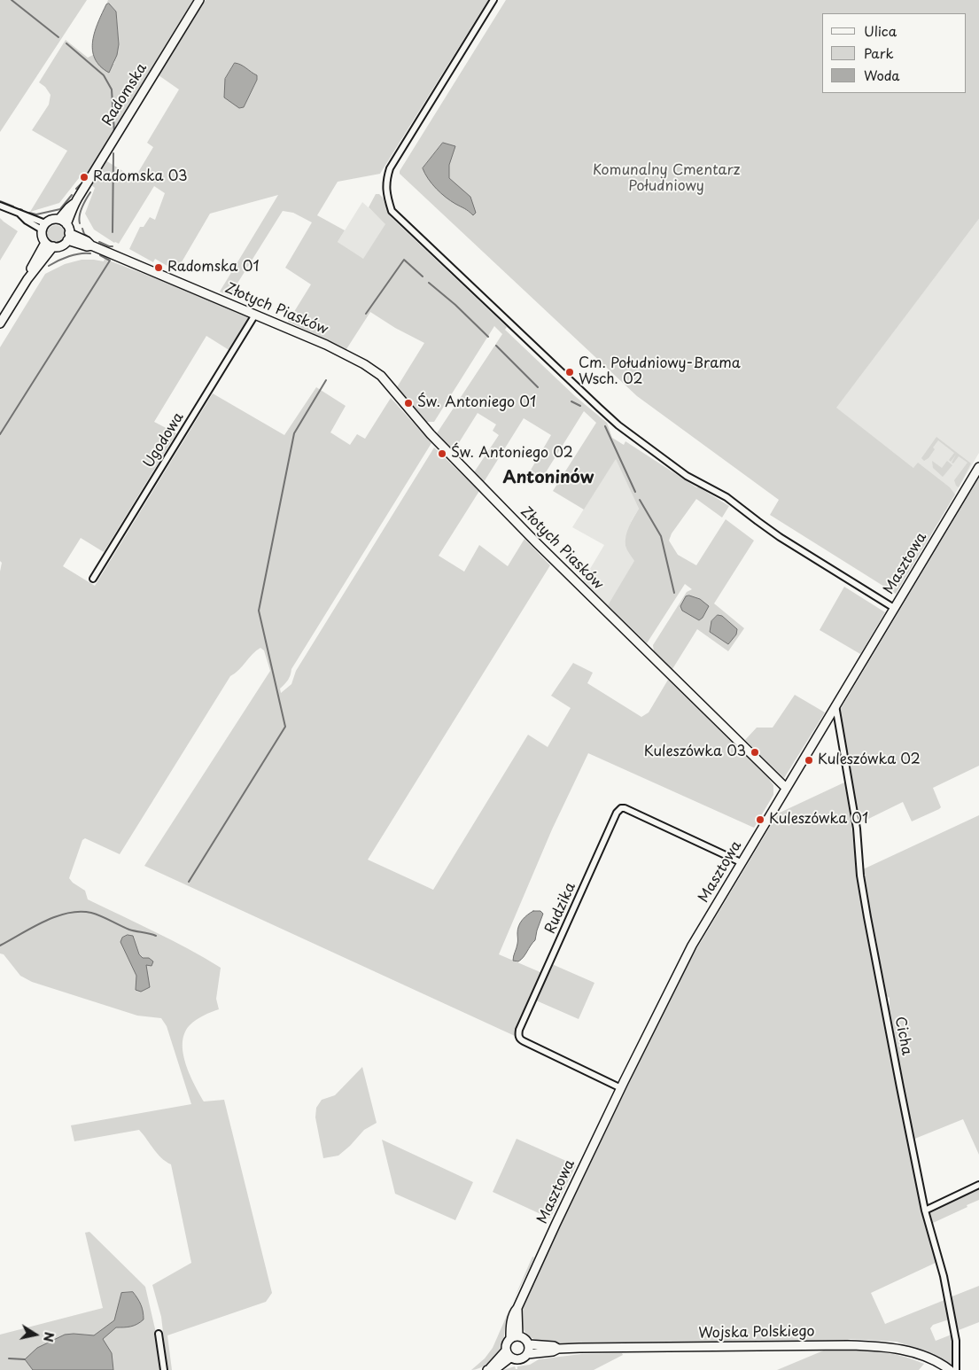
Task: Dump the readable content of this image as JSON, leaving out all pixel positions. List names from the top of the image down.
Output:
{
  "streets": {
    "street": [
      "Radomska",
      "Złotych Piasków",
      "Ugodowa",
      "Masztowa",
      "Rudzika",
      "Cicha",
      "Wojska Polskiego"
    ]
  },
  "crossings": [
    ["Radomska", "Złotych Piasków"],
    ["Złotych Piasków", "Ugodowa"],
    ["Złotych Piasków", "Masztowa"],
    ["Masztowa", "Rudzika"],
    ["Masztowa", "Cicha"],
    ["Masztowa", "Wojska Polskiego"]
  ],
  "districts": ["Antoninów"],
  "parks": ["Komunalny Cmentarz Południowy"],
  "places": [
    "Radomska 03",
    "Radomska 01",
    "Cm. Południowy-Brama Wsch. 02",
    "Św. Antoniego 01",
    "Św. Antoniego 02",
    "Kuleszówka 03",
    "Kuleszówka 02",
    "Kuleszówka 01"
  ],
  "legend": ["Ulica", "Park", "Woda"],
  "north": "right"
}
